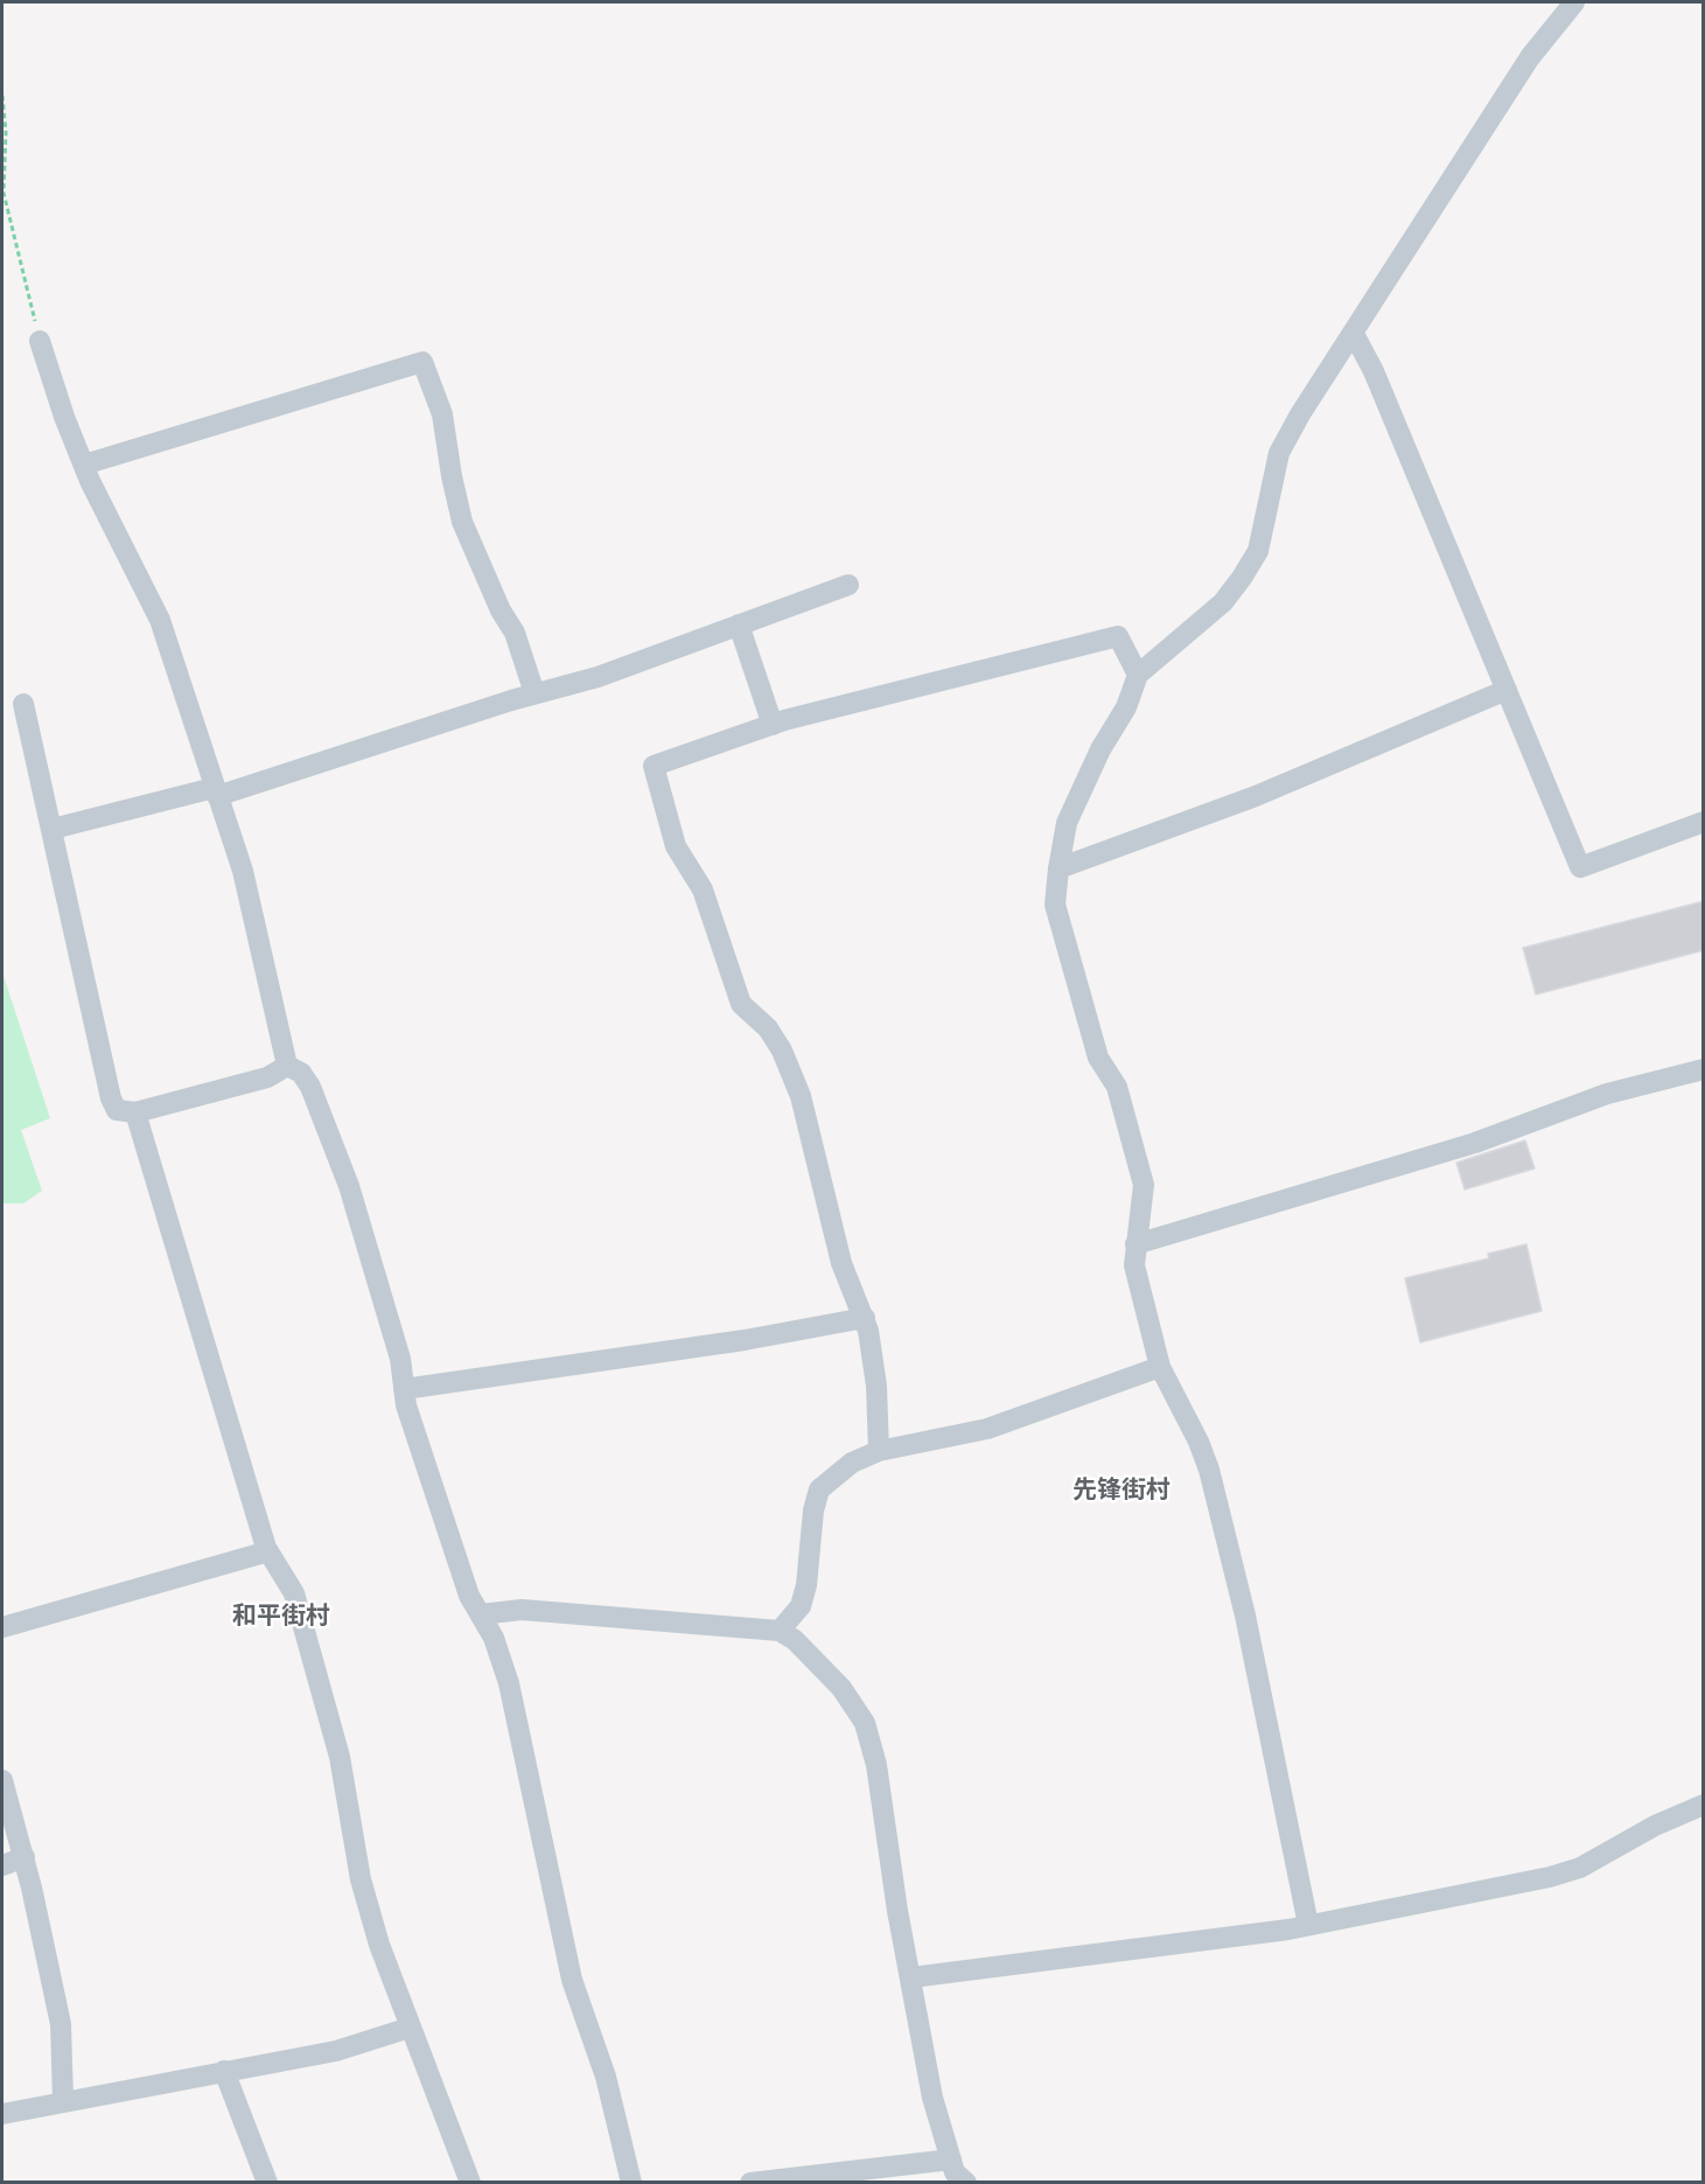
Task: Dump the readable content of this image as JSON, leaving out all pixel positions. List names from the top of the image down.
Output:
{
  "districts": ["先锋街村", "和平街村"]
}
